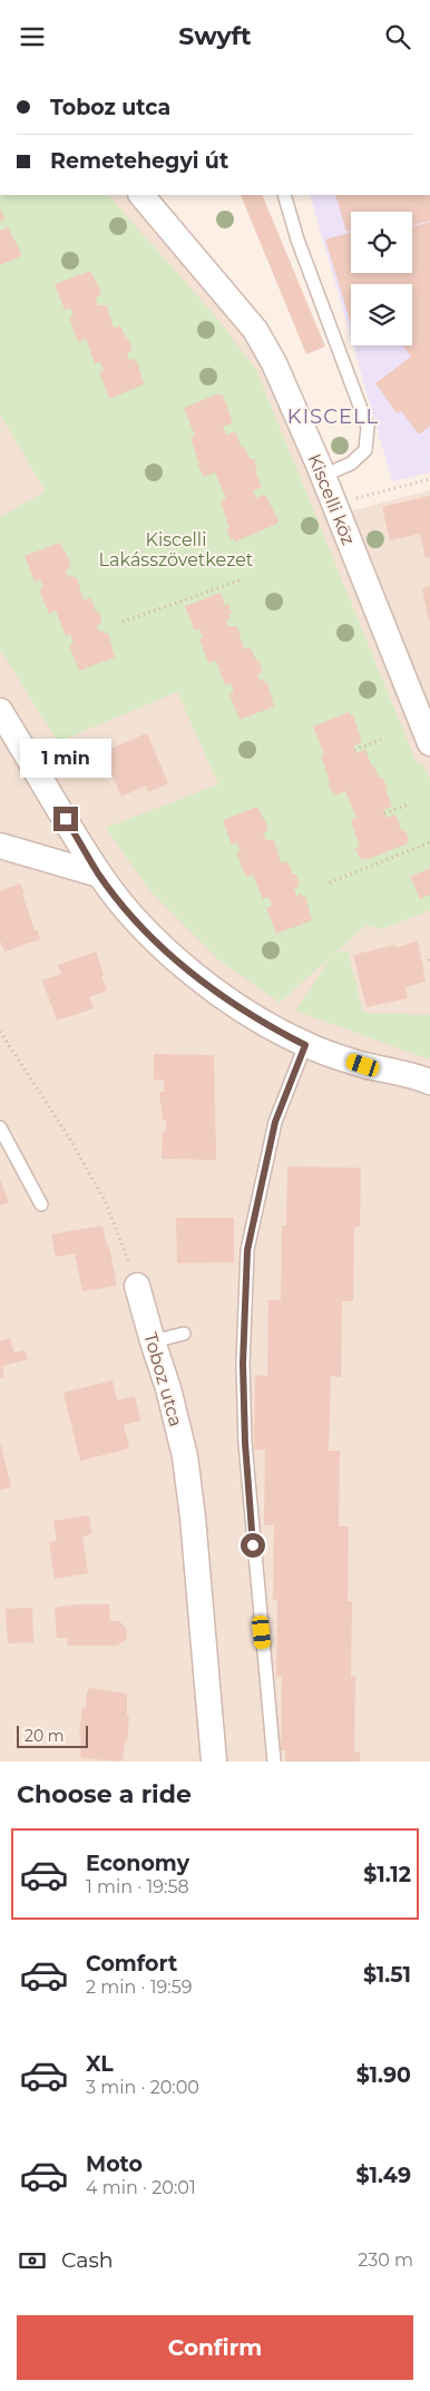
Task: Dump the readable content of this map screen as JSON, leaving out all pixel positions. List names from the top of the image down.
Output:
{
  "streets": {
    "street": ["Kiscelli köz", "Toboz utca"]
  },
  "districts": ["KISCELL"],
  "parks": ["Kiscelli Lakásszövetkezet"],
  "scale_bar": "20 m",
  "page": {
    "header": "Swyft",
    "banner": ["Toboz utca", "Remetehegyi út"],
    "bubble": "1 min",
    "scale": "20 m",
    "heading": "Choose a ride",
    "list": [
      {
        "name": "Economy",
        "note": "1 min · 19:58",
        "value": "$1.12"
      },
      {
        "name": "Comfort",
        "note": "2 min · 19:59",
        "value": "$1.51"
      },
      {
        "name": "XL",
        "note": "3 min · 20:00",
        "value": "$1.90"
      },
      {
        "name": "Moto",
        "note": "4 min · 20:01",
        "value": "$1.49"
      }
    ],
    "pay": ["Cash", "230 m"],
    "buttons": "Confirm"
  }
}
